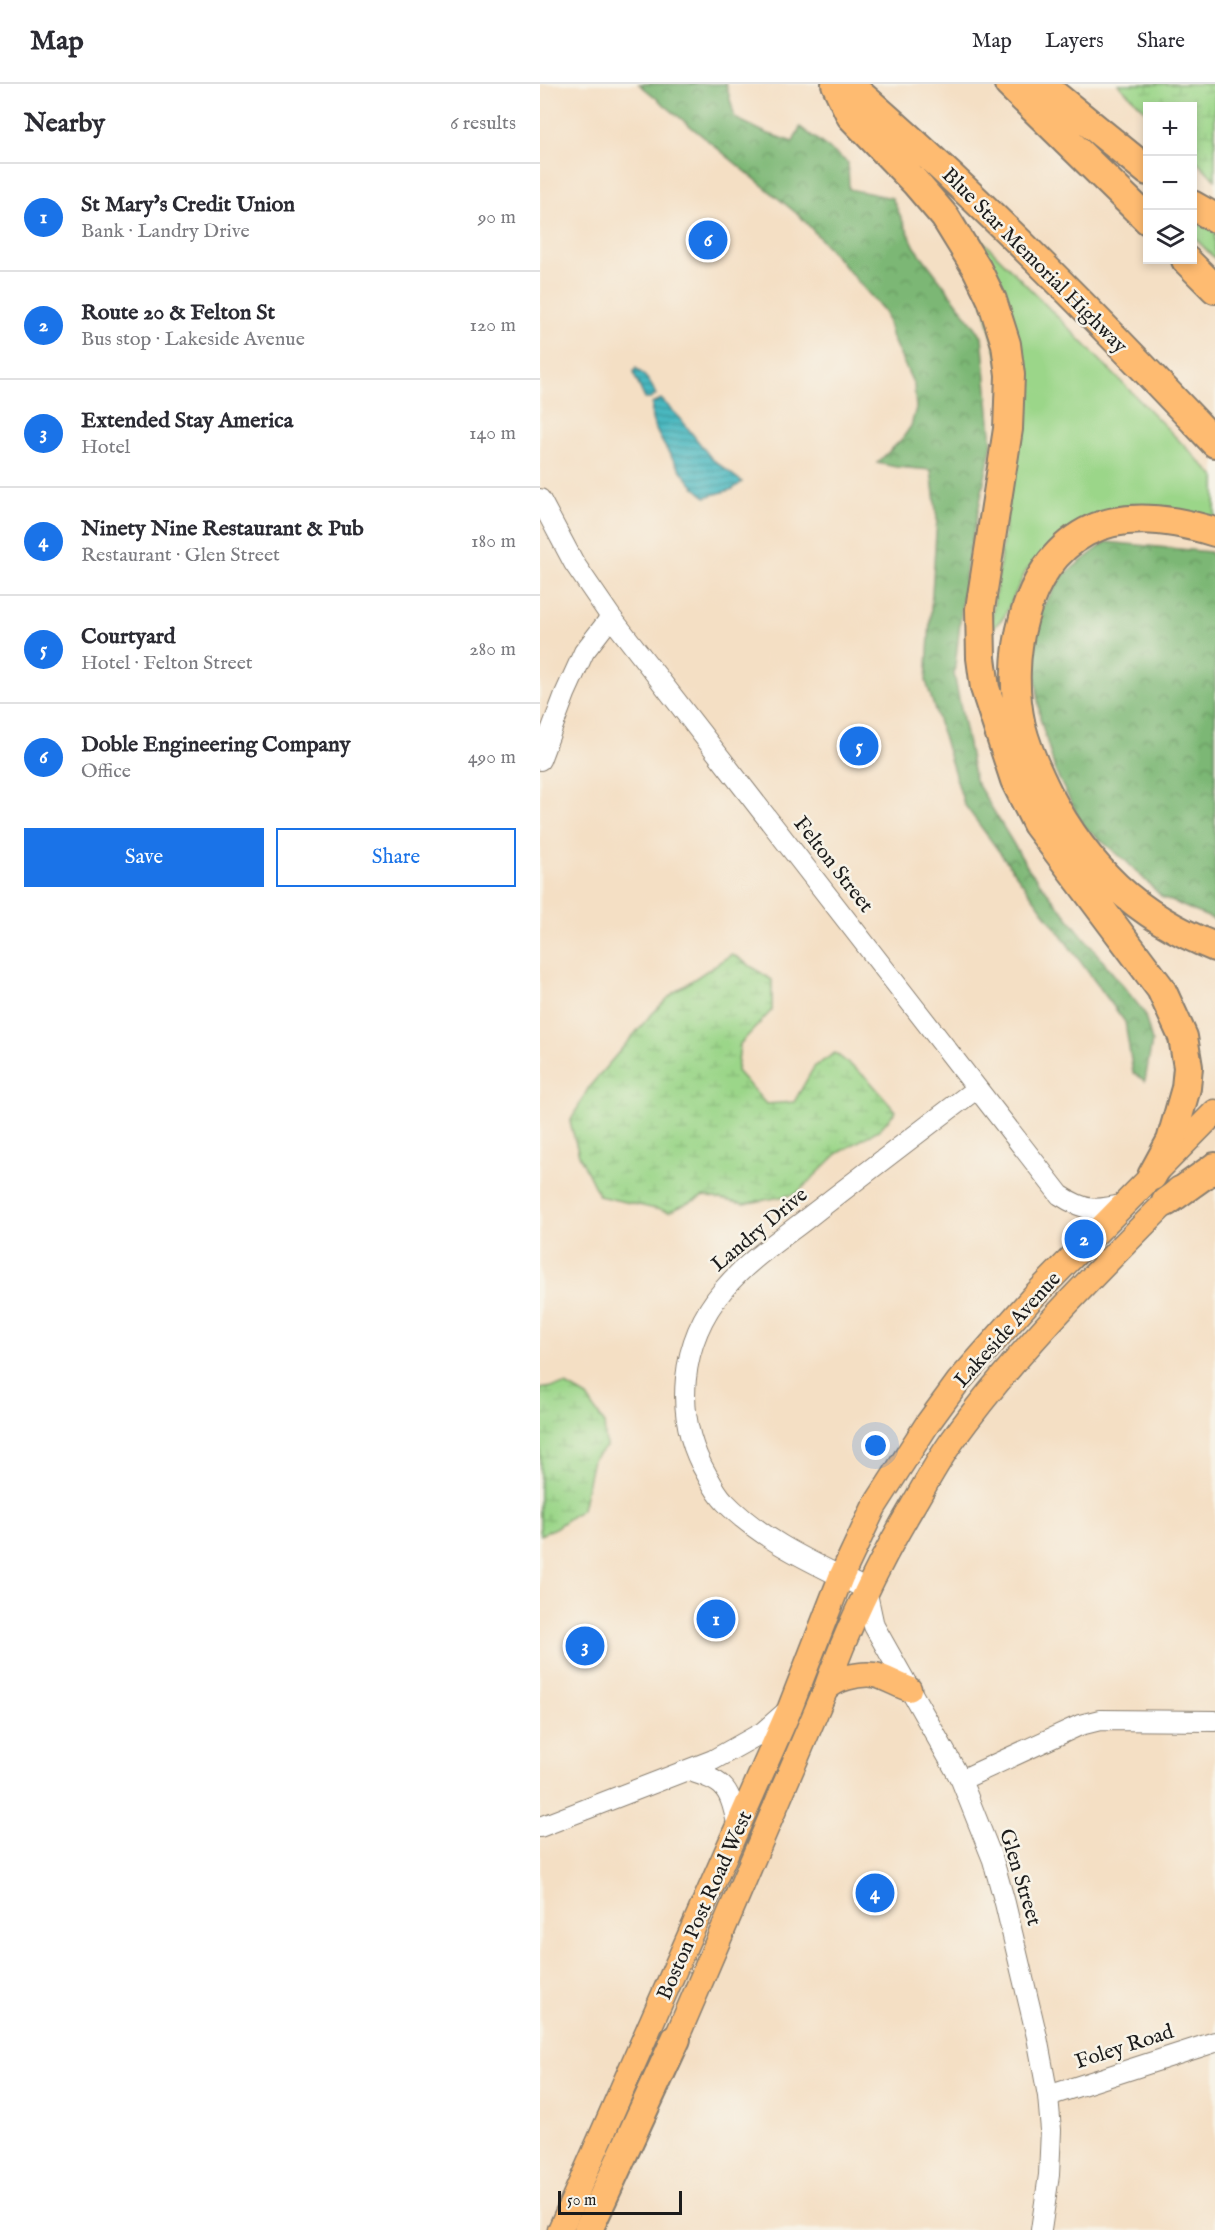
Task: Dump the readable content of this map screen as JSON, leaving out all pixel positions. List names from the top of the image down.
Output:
{
  "streets": {
    "highway": ["Blue Star Memorial Highway", "Boston Post Road West"],
    "main road": ["Lakeside Avenue"],
    "street": [
      "Felton Street",
      "Landry Drive",
      "Glen Street",
      "Foley Road"
    ]
  },
  "crossings": [
    ["Felton Street", "Landry Drive"],
    ["Felton Street", "Lakeside Avenue"],
    ["Landry Drive", "Lakeside Avenue"],
    ["Landry Drive", "Boston Post Road West"],
    ["Lakeside Avenue", "Glen Street"],
    ["Lakeside Avenue", "Boston Post Road West"],
    ["Glen Street", "Boston Post Road West"],
    ["Glen Street", "Foley Road"]
  ],
  "scale_bar": "50 m",
  "page": {
    "header": "Map",
    "nav": ["Map", "Layers", "Share"],
    "heading": ["Nearby", "6 results"],
    "map_buttons": ["+", "−"],
    "list": [
      {
        "mark": "1",
        "name": "St Mary's Credit Union",
        "note": "Bank · Landry Drive",
        "value": "90 m"
      },
      {
        "mark": "2",
        "name": "Route 20 & Felton St",
        "note": "Bus stop · Lakeside Avenue",
        "value": "120 m"
      },
      {
        "mark": "3",
        "name": "Extended Stay America",
        "note": "Hotel",
        "value": "140 m"
      },
      {
        "mark": "4",
        "name": "Ninety Nine Restaurant & Pub",
        "note": "Restaurant · Glen Street",
        "value": "180 m"
      },
      {
        "mark": "5",
        "name": "Courtyard",
        "note": "Hotel · Felton Street",
        "value": "280 m"
      },
      {
        "mark": "6",
        "name": "Doble Engineering Company",
        "note": "Office",
        "value": "490 m"
      }
    ],
    "pins": [
      "6",
      "5",
      "2",
      "1",
      "3",
      "4"
    ],
    "buttons": ["Save", "Share"],
    "scale": "50 m"
  }
}
